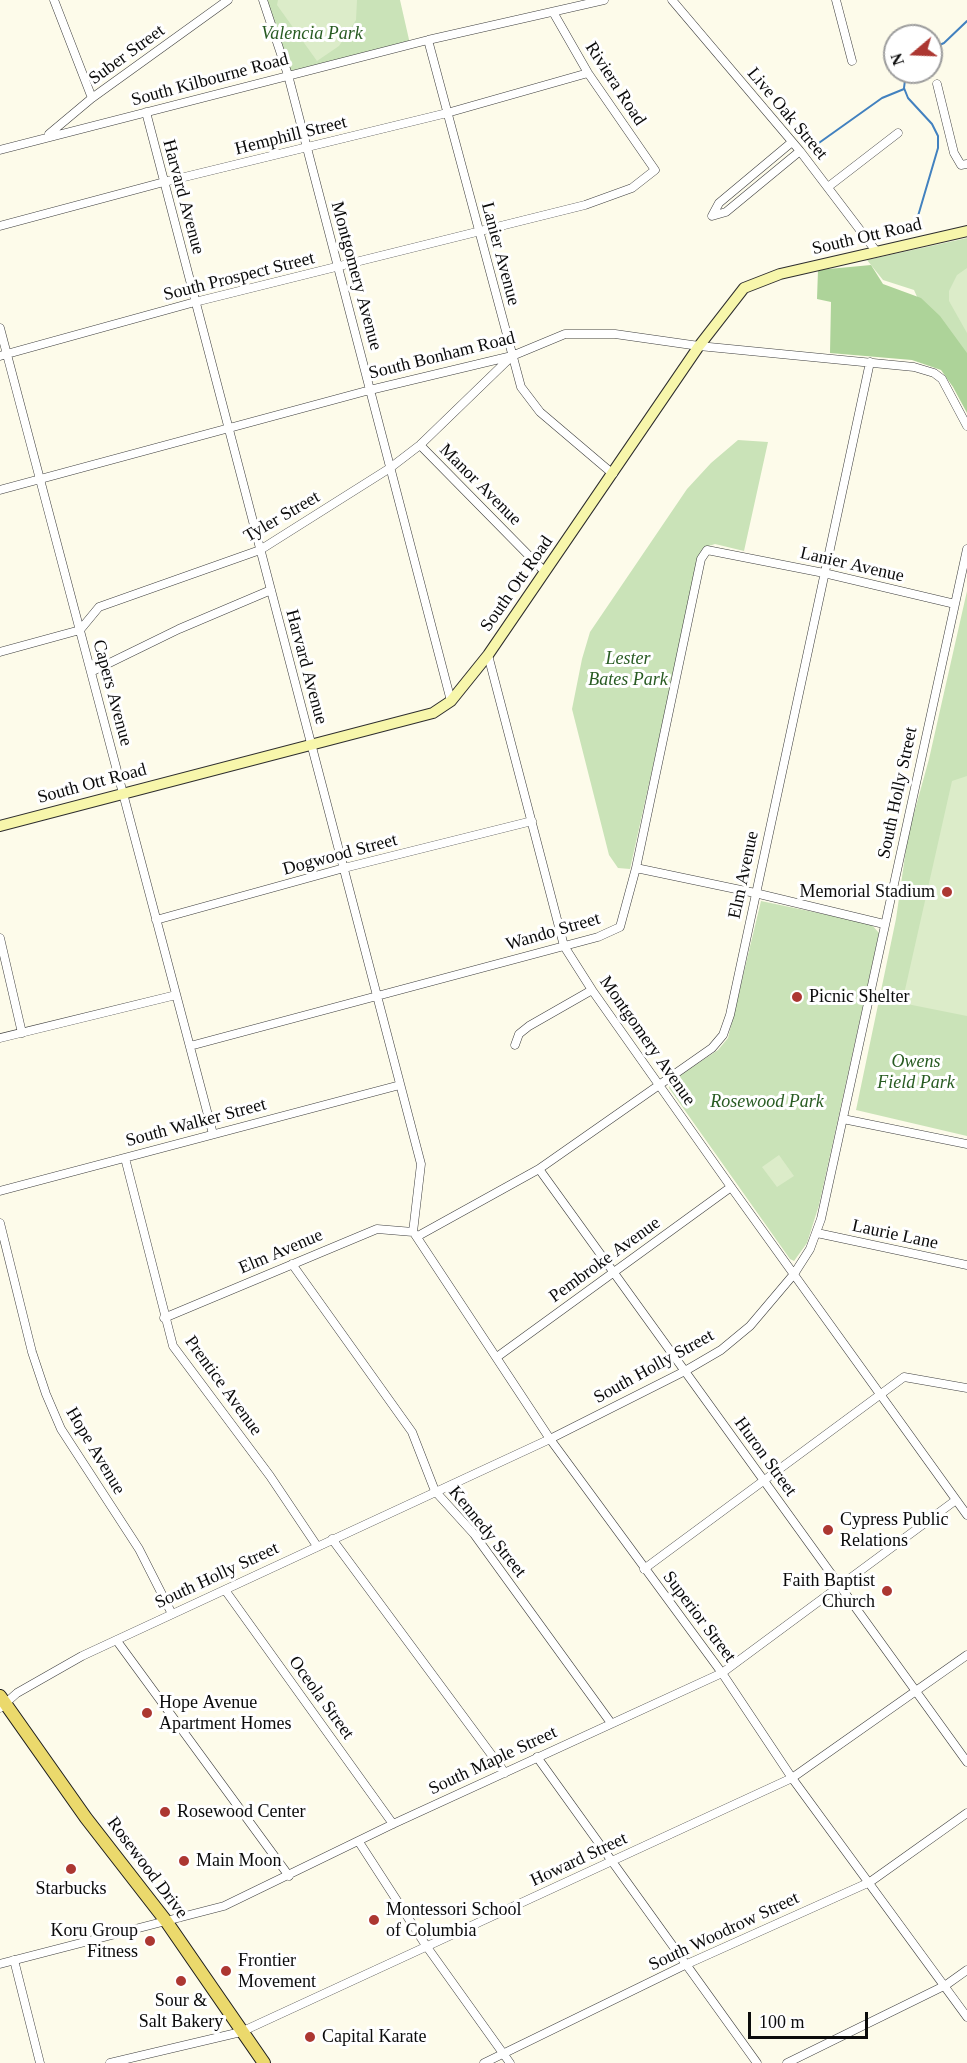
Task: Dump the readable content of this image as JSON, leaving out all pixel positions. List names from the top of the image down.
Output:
{
  "streets": {
    "main road": ["Rosewood Drive"],
    "street": [
      "Suber Street",
      "South Kilbourne Road",
      "Riviera Road",
      "Live Oak Street",
      "Hemphill Street",
      "Harvard Avenue",
      "South Ott Road",
      "Lanier Avenue",
      "Montgomery Avenue",
      "South Prospect Street",
      "South Bonham Road",
      "Manor Avenue",
      "Tyler Street",
      "Capers Avenue",
      "South Holly Street",
      "Dogwood Street",
      "Elm Avenue",
      "Wando Street",
      "South Walker Street",
      "Laurie Lane",
      "Pembroke Avenue",
      "Prentice Avenue",
      "Hope Avenue",
      "Huron Street",
      "Kennedy Street",
      "Superior Street",
      "Oceola Street",
      "South Maple Street",
      "Howard Street",
      "South Woodrow Street"
    ]
  },
  "crossings": [
    ["Suber Street", "South Kilbourne Road"],
    ["South Kilbourne Road", "Riviera Road"],
    ["South Kilbourne Road", "Harvard Avenue"],
    ["South Kilbourne Road", "Lanier Avenue"],
    ["South Kilbourne Road", "Montgomery Avenue"],
    ["Riviera Road", "Hemphill Street"],
    ["Riviera Road", "South Prospect Street"],
    ["Live Oak Street", "South Ott Road"],
    ["Hemphill Street", "Harvard Avenue"],
    ["Hemphill Street", "Lanier Avenue"],
    ["Hemphill Street", "Montgomery Avenue"],
    ["Harvard Avenue", "South Ott Road"],
    ["Harvard Avenue", "South Prospect Street"],
    ["Harvard Avenue", "South Bonham Road"],
    ["Harvard Avenue", "Tyler Street"],
    ["Harvard Avenue", "Dogwood Street"],
    ["Harvard Avenue", "Elm Avenue"],
    ["Harvard Avenue", "Wando Street"],
    ["Harvard Avenue", "South Walker Street"],
    ["Harvard Avenue", "Superior Street"],
    ["South Ott Road", "Lanier Avenue"],
    ["South Ott Road", "Montgomery Avenue"],
    ["South Ott Road", "South Bonham Road"],
    ["South Ott Road", "Manor Avenue"],
    ["South Ott Road", "Capers Avenue"],
    ["Lanier Avenue", "South Prospect Street"],
    ["Lanier Avenue", "South Bonham Road"],
    ["Lanier Avenue", "Tyler Street"],
    ["Lanier Avenue", "South Holly Street"],
    ["Lanier Avenue", "Elm Avenue"],
    ["Lanier Avenue", "Wando Street"],
    ["Montgomery Avenue", "South Prospect Street"],
    ["Montgomery Avenue", "South Bonham Road"],
    ["Montgomery Avenue", "Tyler Street"],
    ["Montgomery Avenue", "South Holly Street"],
    ["Montgomery Avenue", "Dogwood Street"],
    ["Montgomery Avenue", "Elm Avenue"],
    ["Montgomery Avenue", "Wando Street"],
    ["Montgomery Avenue", "Pembroke Avenue"],
    ["Montgomery Avenue", "South Maple Street"],
    ["South Prospect Street", "Capers Avenue"],
    ["South Bonham Road", "Tyler Street"],
    ["South Bonham Road", "Capers Avenue"],
    ["South Bonham Road", "Elm Avenue"],
    ["Manor Avenue", "Tyler Street"],
    ["Tyler Street", "Capers Avenue"],
    ["Capers Avenue", "Dogwood Street"],
    ["Capers Avenue", "Wando Street"],
    ["Capers Avenue", "South Walker Street"],
    ["South Holly Street", "Laurie Lane"],
    ["South Holly Street", "Prentice Avenue"],
    ["South Holly Street", "Hope Avenue"],
    ["South Holly Street", "Huron Street"],
    ["South Holly Street", "Kennedy Street"],
    ["South Holly Street", "Superior Street"],
    ["South Holly Street", "Oceola Street"],
    ["South Holly Street", "Rosewood Drive"],
    ["Elm Avenue", "Prentice Avenue"],
    ["Elm Avenue", "Huron Street"],
    ["Elm Avenue", "Kennedy Street"],
    ["Elm Avenue", "Superior Street"],
    ["South Walker Street", "Prentice Avenue"],
    ["Pembroke Avenue", "Huron Street"],
    ["Pembroke Avenue", "Superior Street"],
    ["Huron Street", "South Maple Street"],
    ["Huron Street", "Howard Street"],
    ["Kennedy Street", "South Maple Street"],
    ["Superior Street", "South Maple Street"],
    ["Superior Street", "Howard Street"],
    ["Superior Street", "South Woodrow Street"],
    ["Oceola Street", "South Maple Street"],
    ["South Maple Street", "Rosewood Drive"],
    ["Howard Street", "Rosewood Drive"]
  ],
  "parks": [
    "Valencia Park",
    "Lester Bates Park",
    "Owens Field Park",
    "Rosewood Park"
  ],
  "places": [
    "Memorial Stadium",
    "Picnic Shelter",
    "Cypress Public Relations",
    "Faith Baptist Church",
    "Hope Avenue Apartment Homes",
    "Rosewood Center",
    "Main Moon",
    "Starbucks",
    "Montessori School of Columbia",
    "Koru Group Fitness",
    "Frontier Movement",
    "Sour & Salt Bakery",
    "Capital Karate"
  ],
  "scale_bar": "100 m",
  "north": "left"
}
